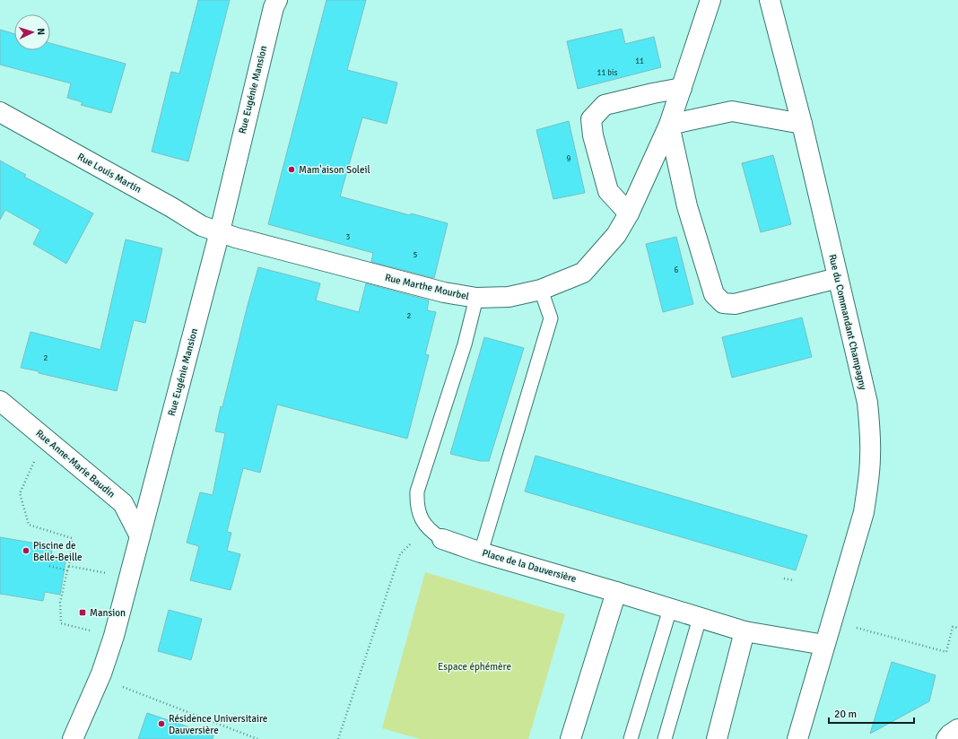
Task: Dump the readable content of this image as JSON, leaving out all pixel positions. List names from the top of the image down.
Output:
{
  "streets": {
    "street": [
      "Rue Eugénie Mansion",
      "Rue Louis Martin",
      "Rue Marthe Mourbel",
      "Rue du Commandant Champagny",
      "Rue Anne-Marie Baudin",
      "Place de la Dauversière"
    ]
  },
  "crossings": [
    ["Rue Eugénie Mansion", "Rue Louis Martin"],
    ["Rue Eugénie Mansion", "Rue Marthe Mourbel"],
    ["Rue Eugénie Mansion", "Rue Anne-Marie Baudin"],
    ["Rue Louis Martin", "Rue Marthe Mourbel"],
    ["Rue du Commandant Champagny", "Place de la Dauversière"]
  ],
  "parks": ["Espace éphémère"],
  "places": {
    "other": ["Mam'aison Soleil", "Piscine de Belle-Beille", "Résidence Universitaire Dauversière"],
    "transit": ["Mansion"]
  },
  "house_numbers": [
    "11",
    "11 bis",
    "9",
    "3",
    "5",
    "6",
    "2",
    "2"
  ],
  "scale_bar": "20 m",
  "north": "right"
}
